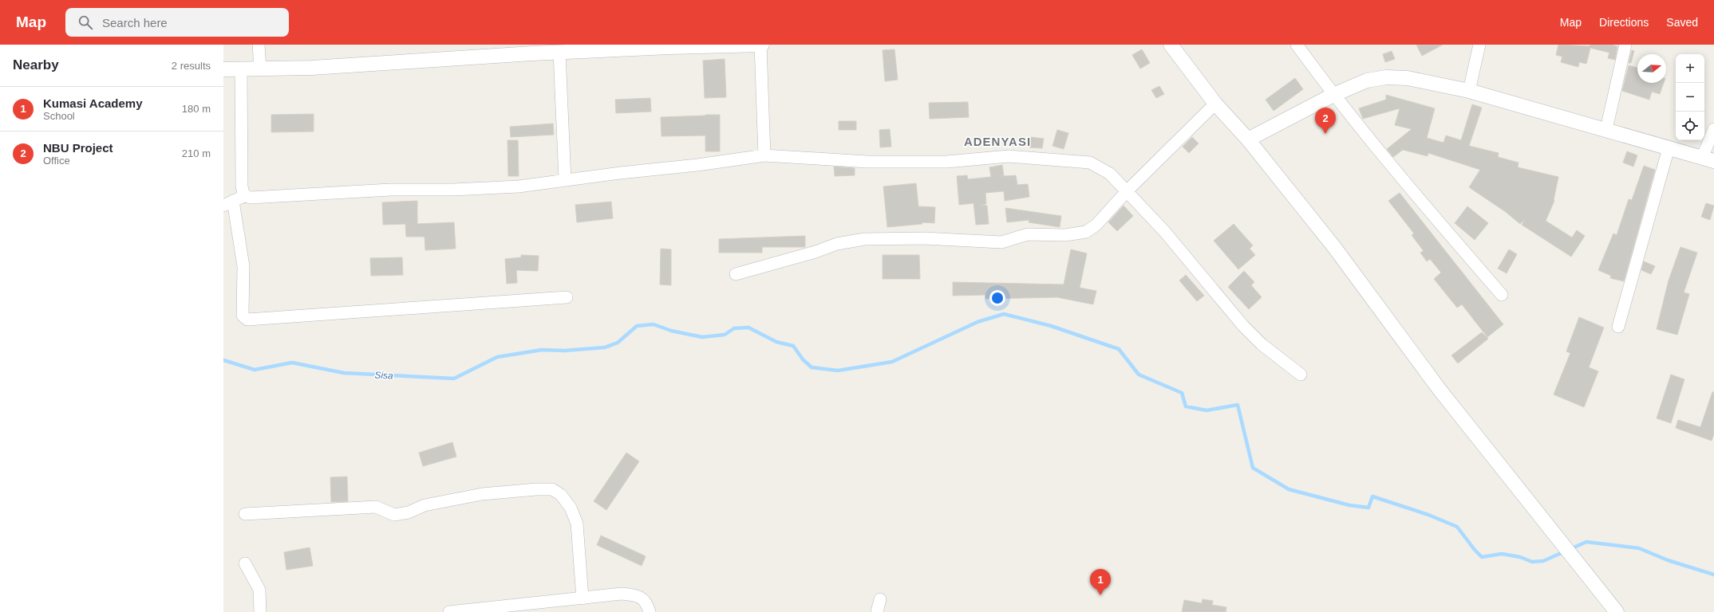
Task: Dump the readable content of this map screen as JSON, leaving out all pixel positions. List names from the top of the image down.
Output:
{
  "districts": ["ADENYASI"],
  "water": ["Sisa"],
  "north": "right",
  "page": {
    "header": "Map",
    "search": "Search here",
    "nav": ["Map", "Directions", "Saved"],
    "heading": ["Nearby", "2 results"],
    "map_buttons": ["+", "−"],
    "list": [
      {
        "mark": "1",
        "name": "Kumasi Academy",
        "note": "School",
        "value": "180 m"
      },
      {
        "mark": "2",
        "name": "NBU Project",
        "note": "Office",
        "value": "210 m"
      }
    ],
    "pins": ["2", "1"]
  }
}
